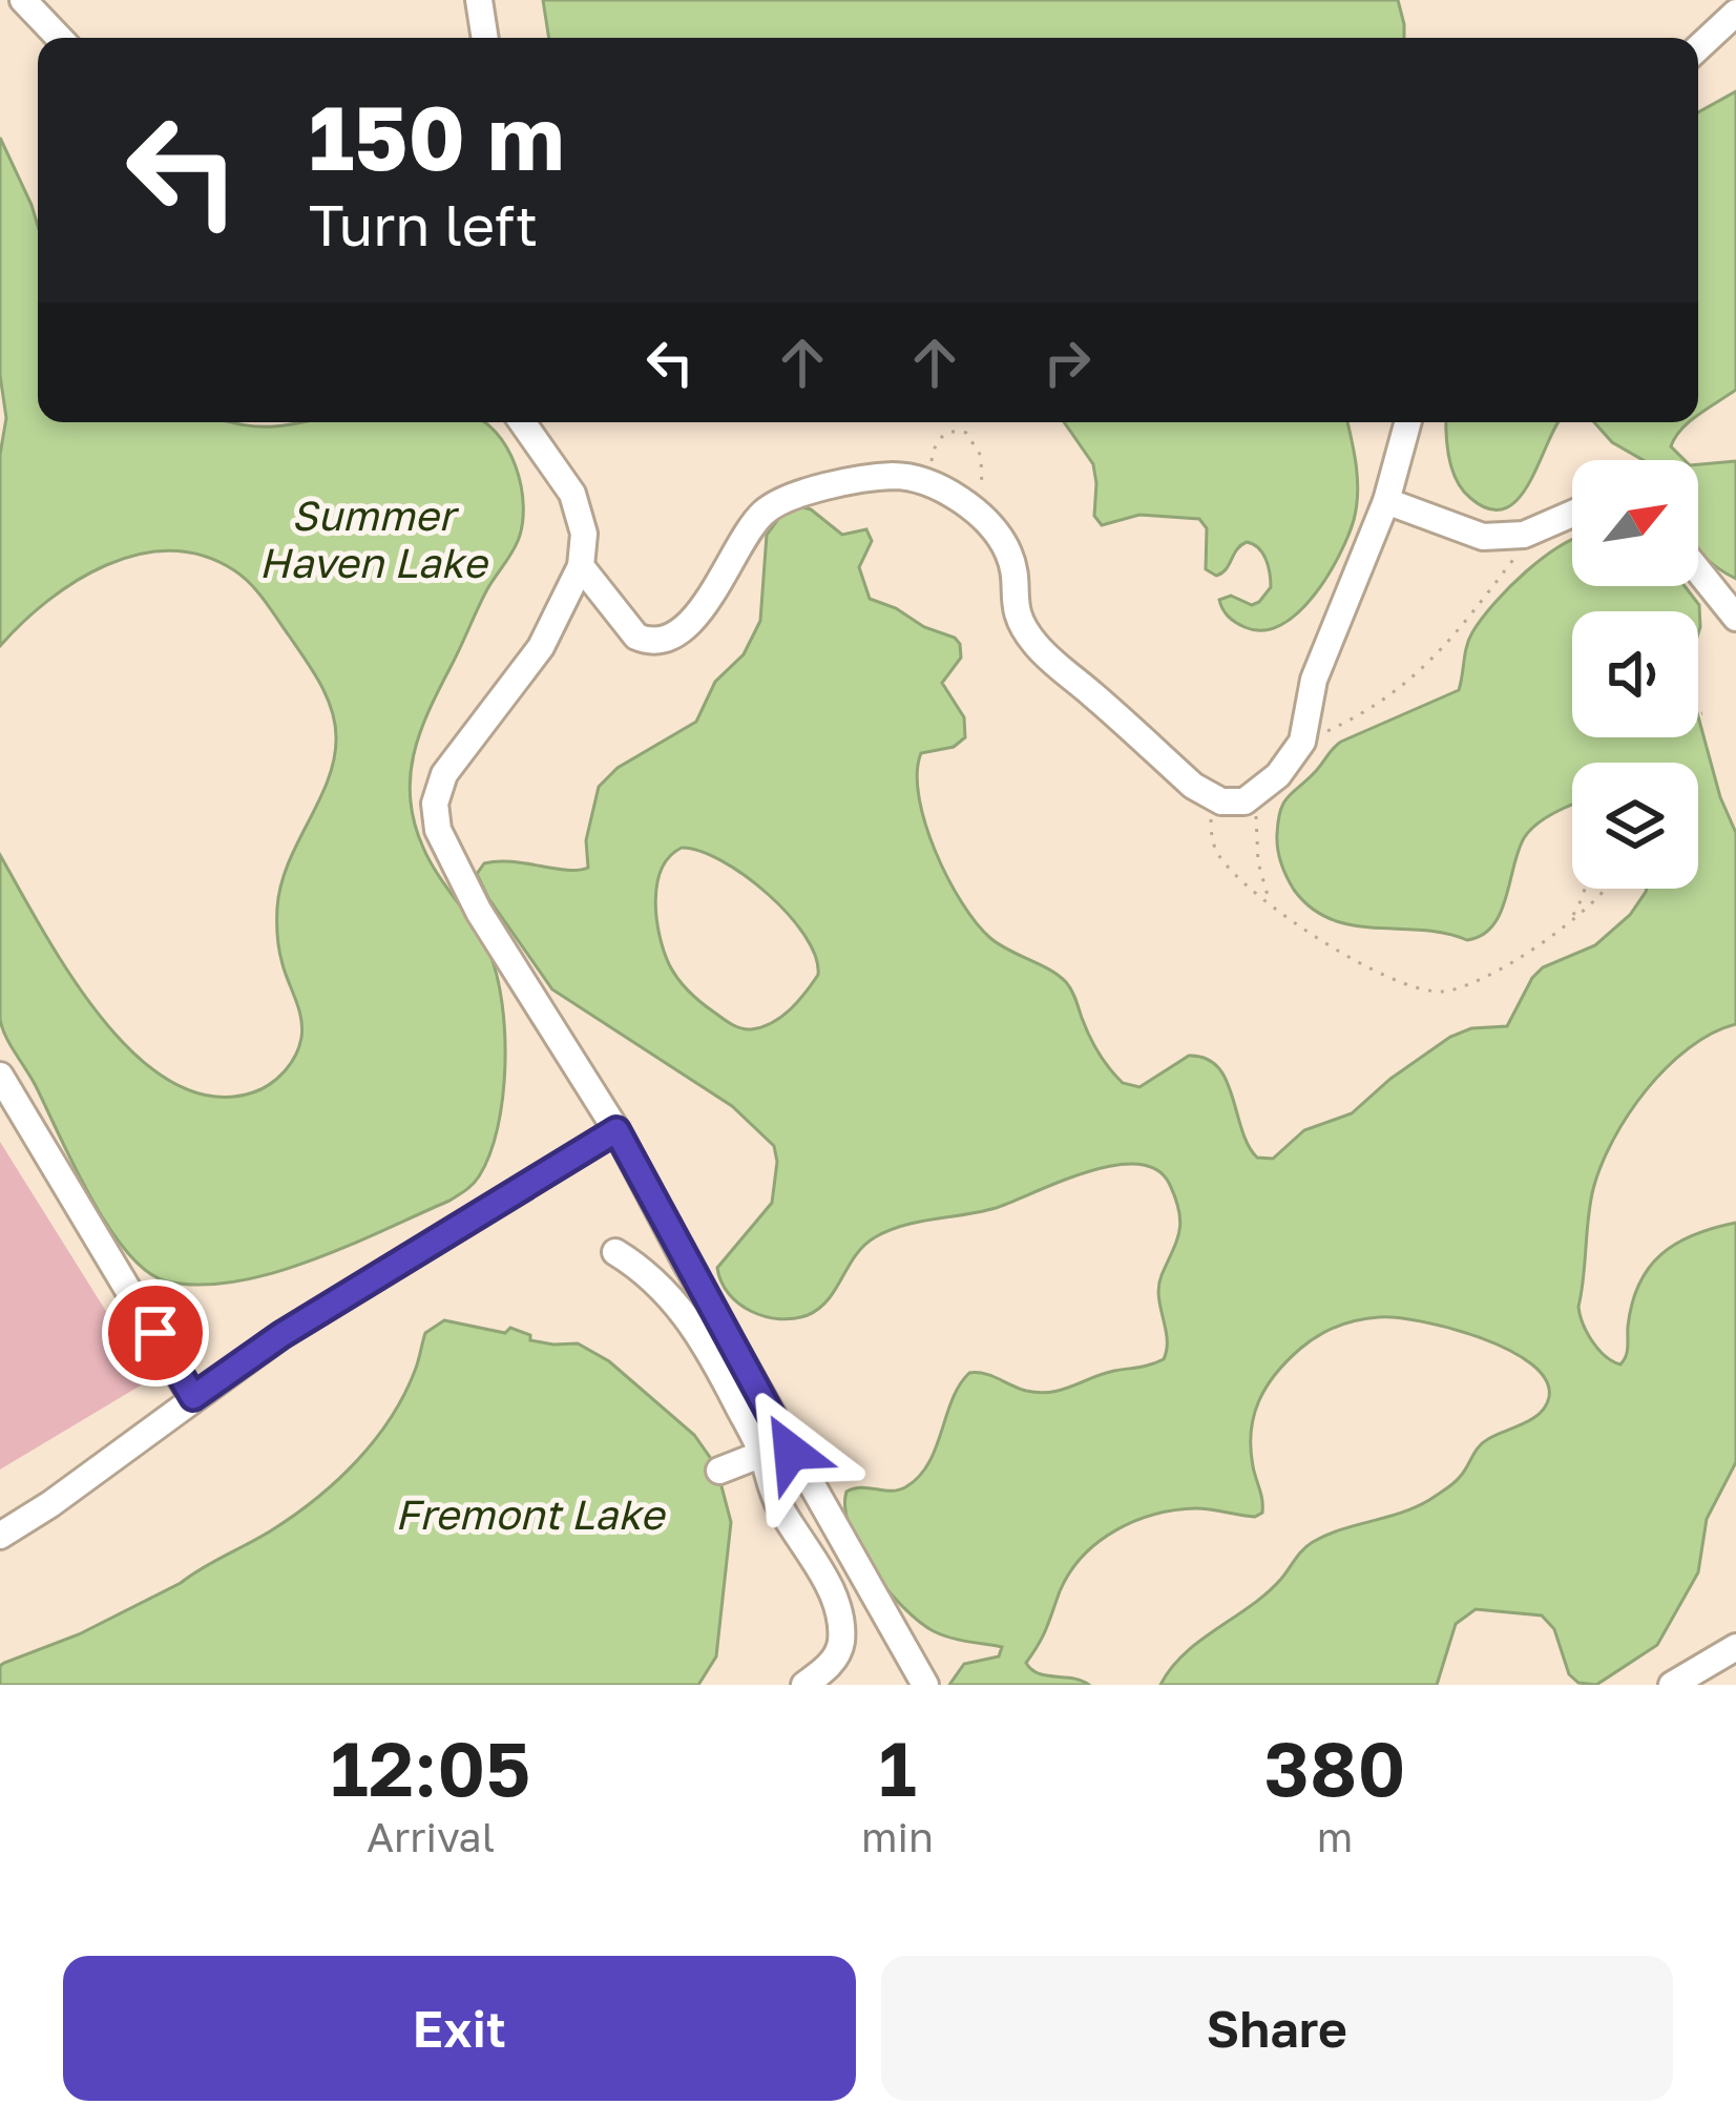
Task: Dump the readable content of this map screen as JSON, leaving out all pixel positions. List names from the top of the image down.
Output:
{
  "water": ["Summer Haven Lake", "Fremont Lake"],
  "north": "top right",
  "page": {
    "turn": ["150 m", "Turn left"],
    "eta": [
      "12:05",
      "Arrival",
      "1",
      "min",
      "380",
      "m"
    ],
    "buttons": ["Exit", "Share"]
  }
}
